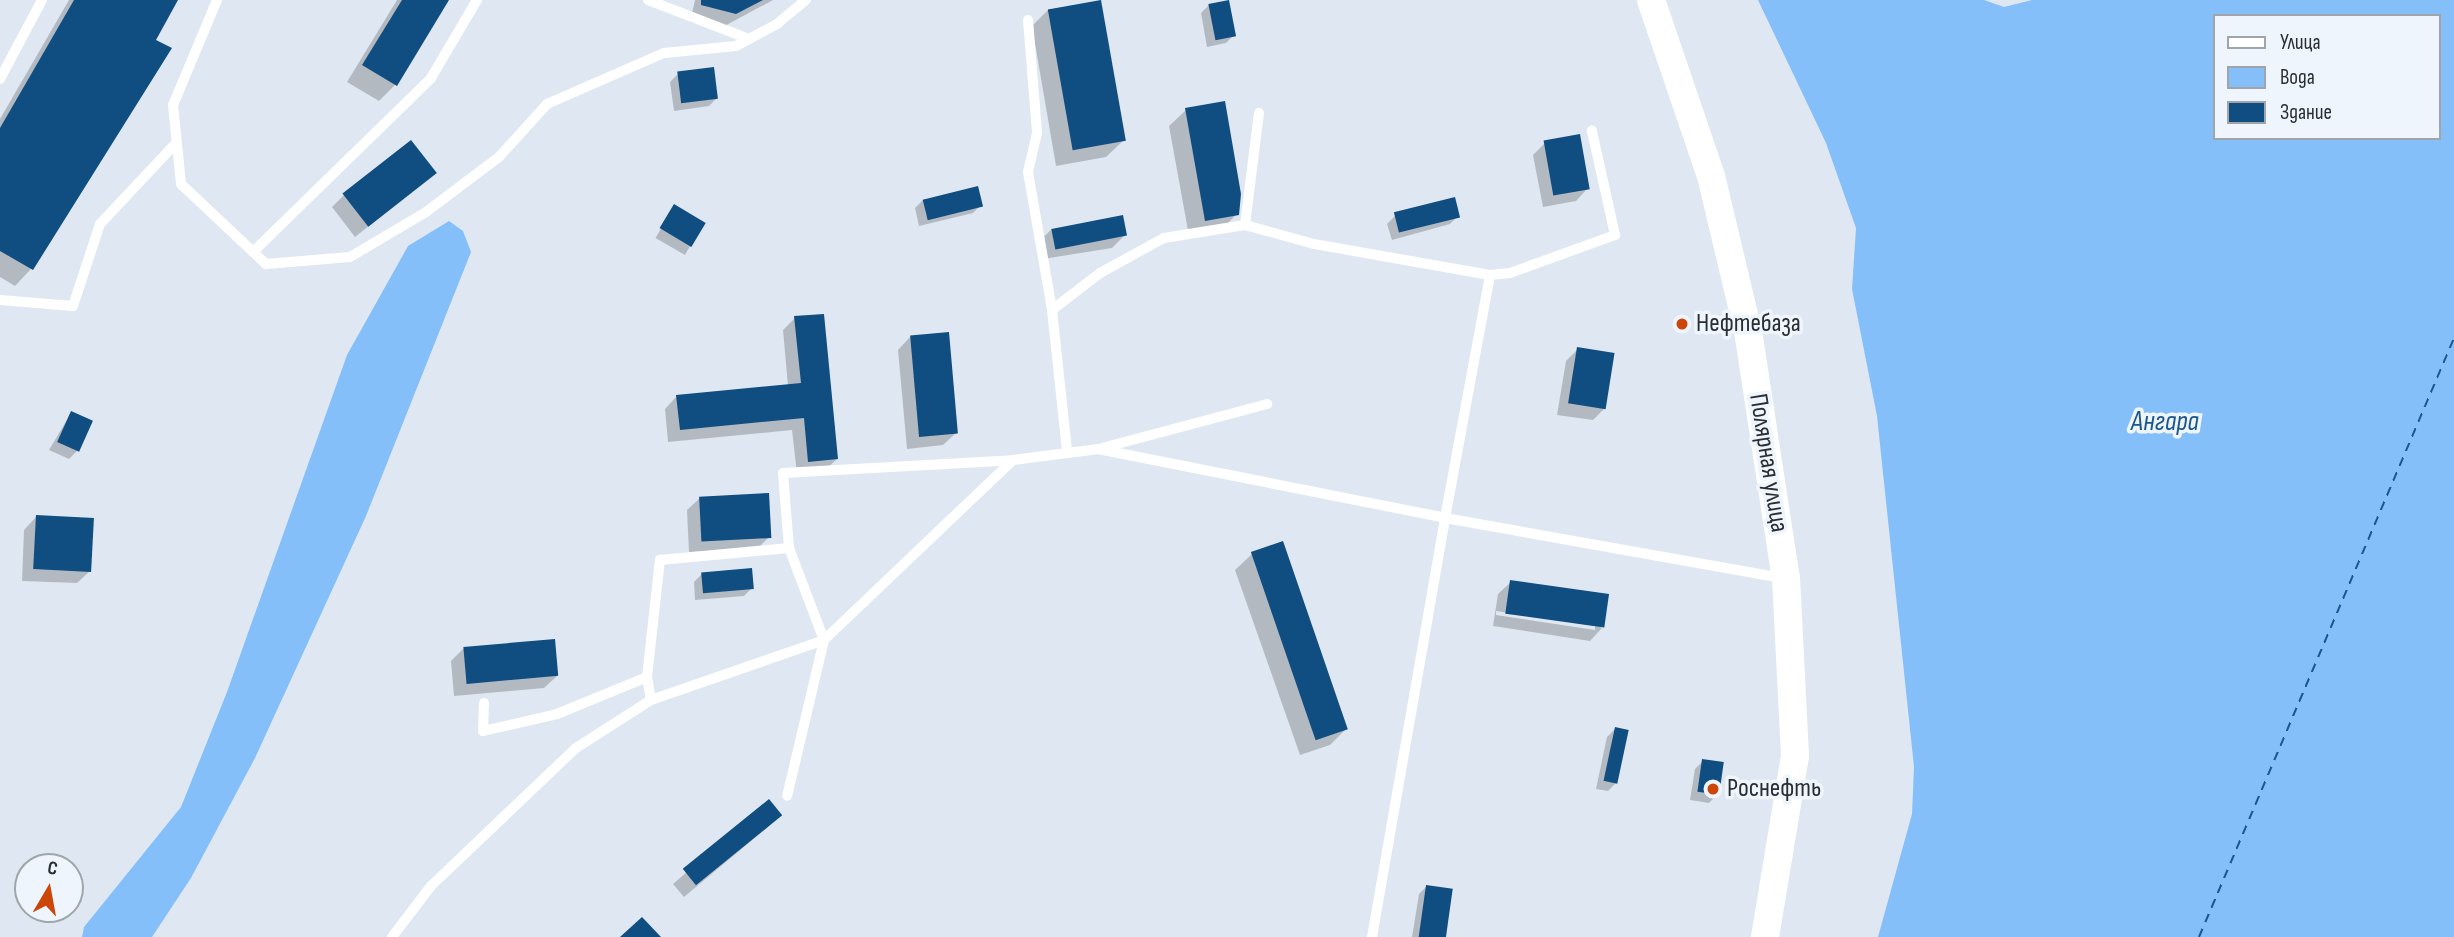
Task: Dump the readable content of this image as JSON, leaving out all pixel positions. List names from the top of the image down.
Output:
{
  "streets": {
    "main road": ["Полярная улица"]
  },
  "water": ["Ангара"],
  "places": ["Нефтебаза", "Роснефть"],
  "legend": ["Улица", "Вода", "Здание"],
  "north": "top"
}
